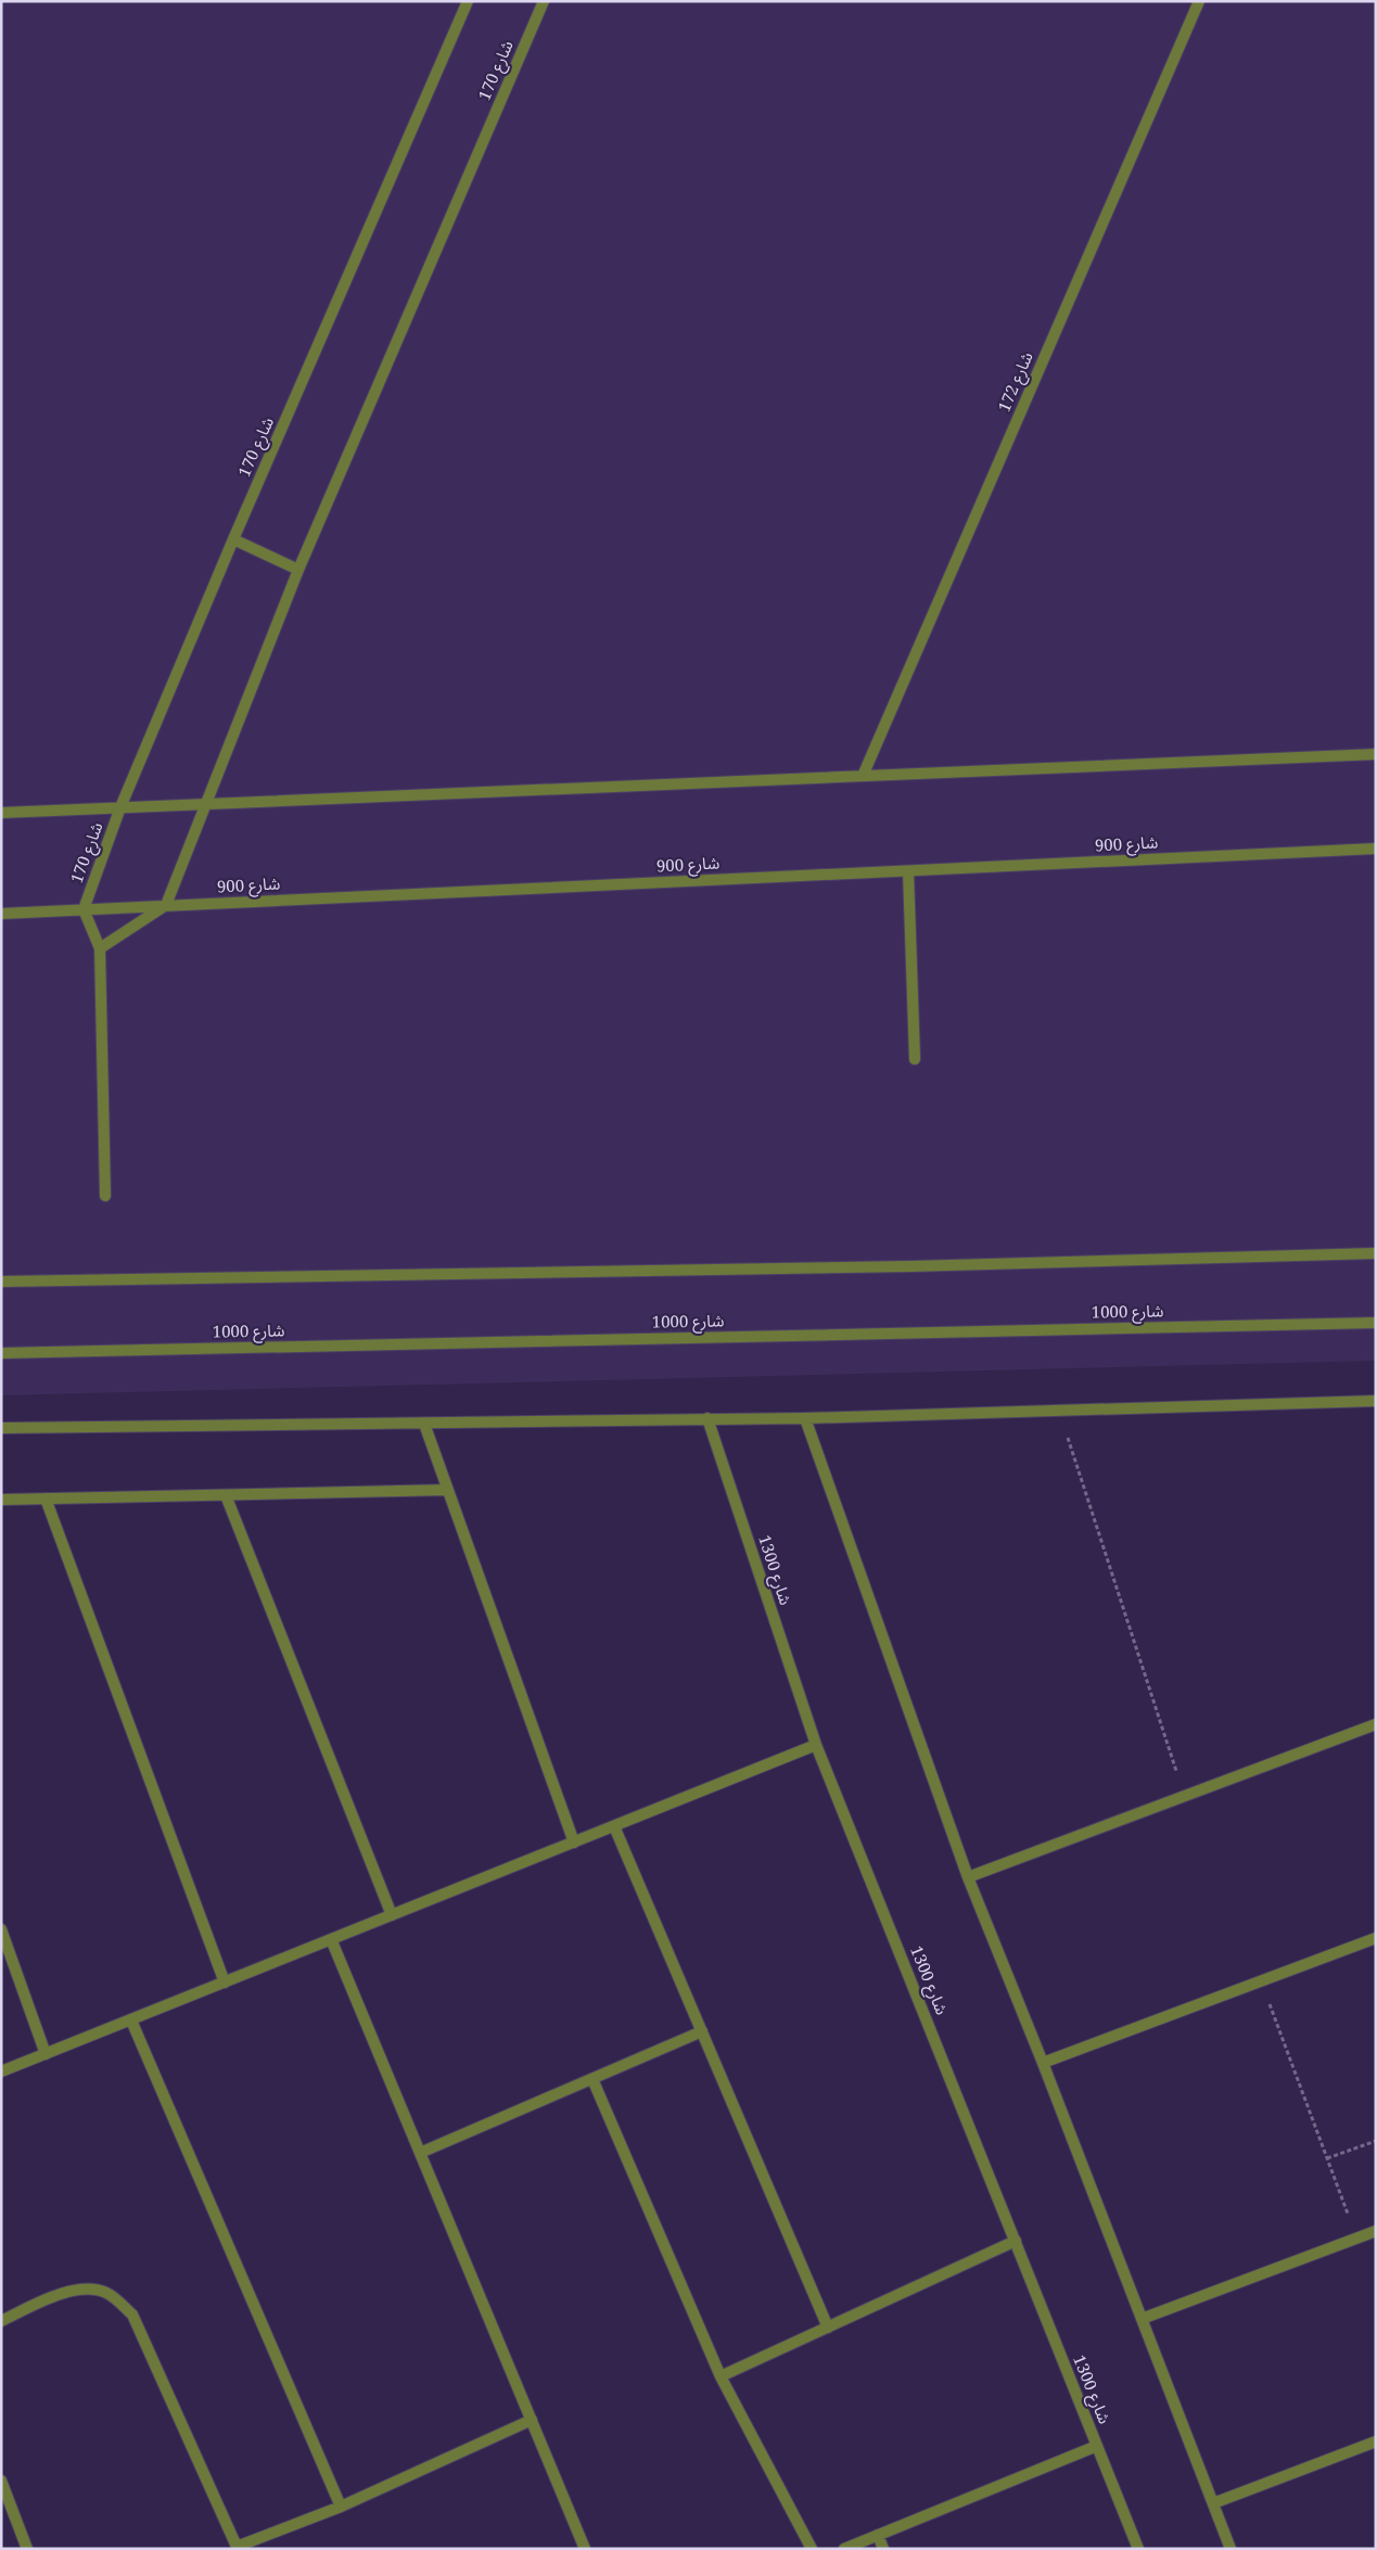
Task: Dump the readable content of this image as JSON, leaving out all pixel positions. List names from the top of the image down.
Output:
{
  "streets": {
    "street": [
      "شارع 170",
      "شارع 172",
      "شارع 900",
      "شارع 1000",
      "شارع 1300"
    ]
  },
  "crossings": [
    ["شارع 170", "شارع 900"]
  ]
}
